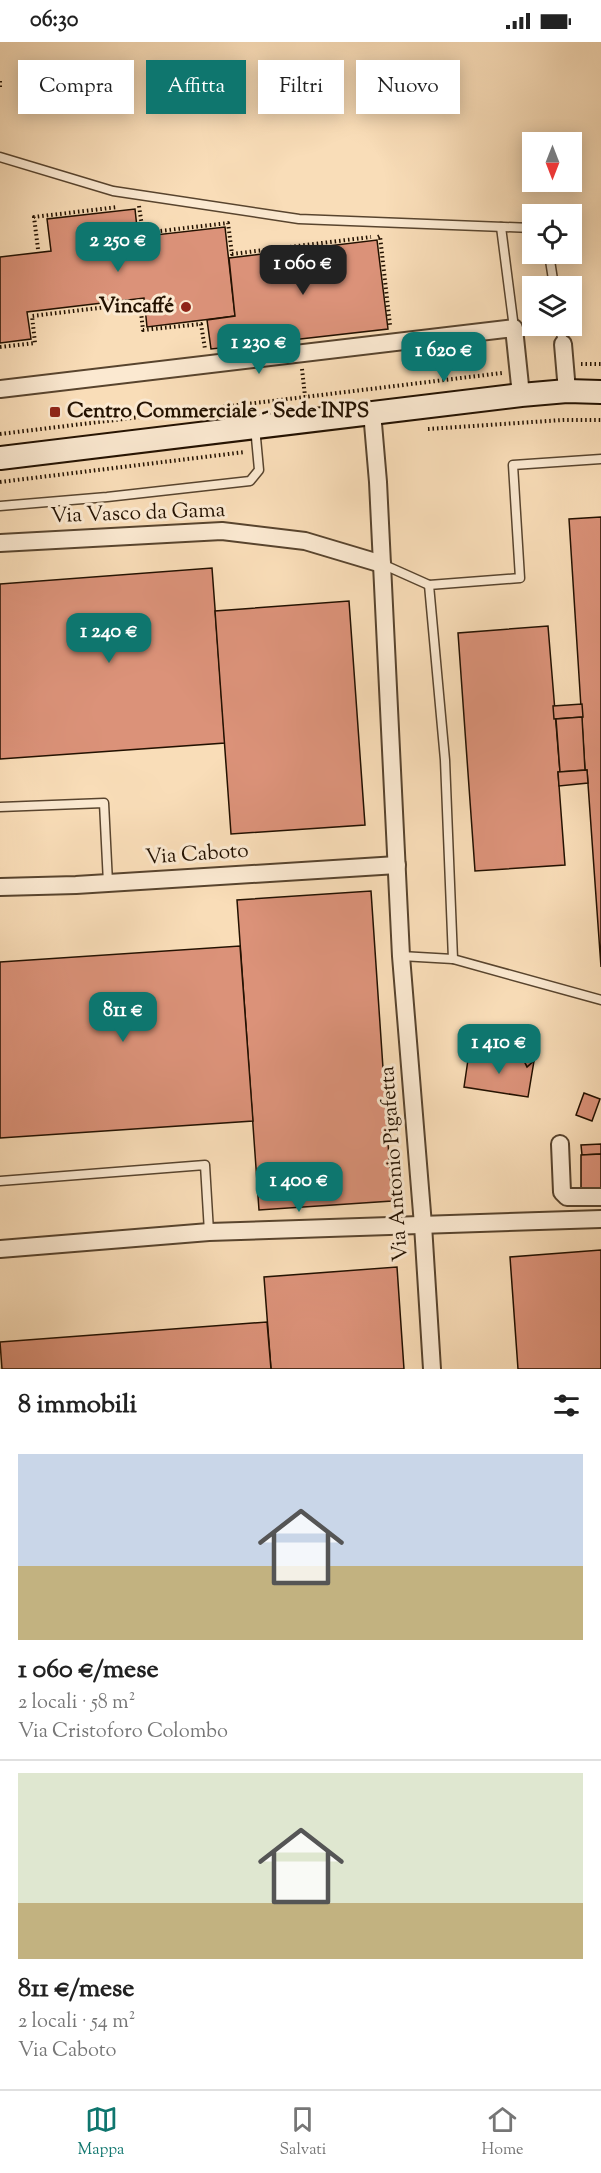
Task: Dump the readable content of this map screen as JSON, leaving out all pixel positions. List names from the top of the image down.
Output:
{
  "streets": {
    "street": ["Via Vasco da Gama", "Via Caboto", "Via Antonio Pigafetta"]
  },
  "crossings": [
    ["Via Vasco da Gama", "Via Antonio Pigafetta"],
    ["Via Caboto", "Via Antonio Pigafetta"]
  ],
  "places": {
    "other": ["Vincaffé"],
    "transit": ["Centro Commerciale - Sede INPS"]
  },
  "north": "bottom",
  "page": {
    "status": "06:30",
    "chip": [
      "Compra",
      "Affitta",
      "Filtri",
      "Nuovo"
    ],
    "price": [
      "2 250 €",
      "1 060 €",
      "1 230 €",
      "1 620 €",
      "1 240 €",
      "811 €",
      "1 410 €",
      "1 400 €"
    ],
    "heading": "8 immobili",
    "list": [
      {
        "name": "1 060 €/mese",
        "note": "2 locali · 58 m² · Via Cristoforo Colombo"
      },
      {
        "name": "811 €/mese",
        "note": "2 locali · 54 m² · Via Caboto"
      }
    ],
    "tabs": ["Mappa", "Salvati", "Home"]
  }
}
